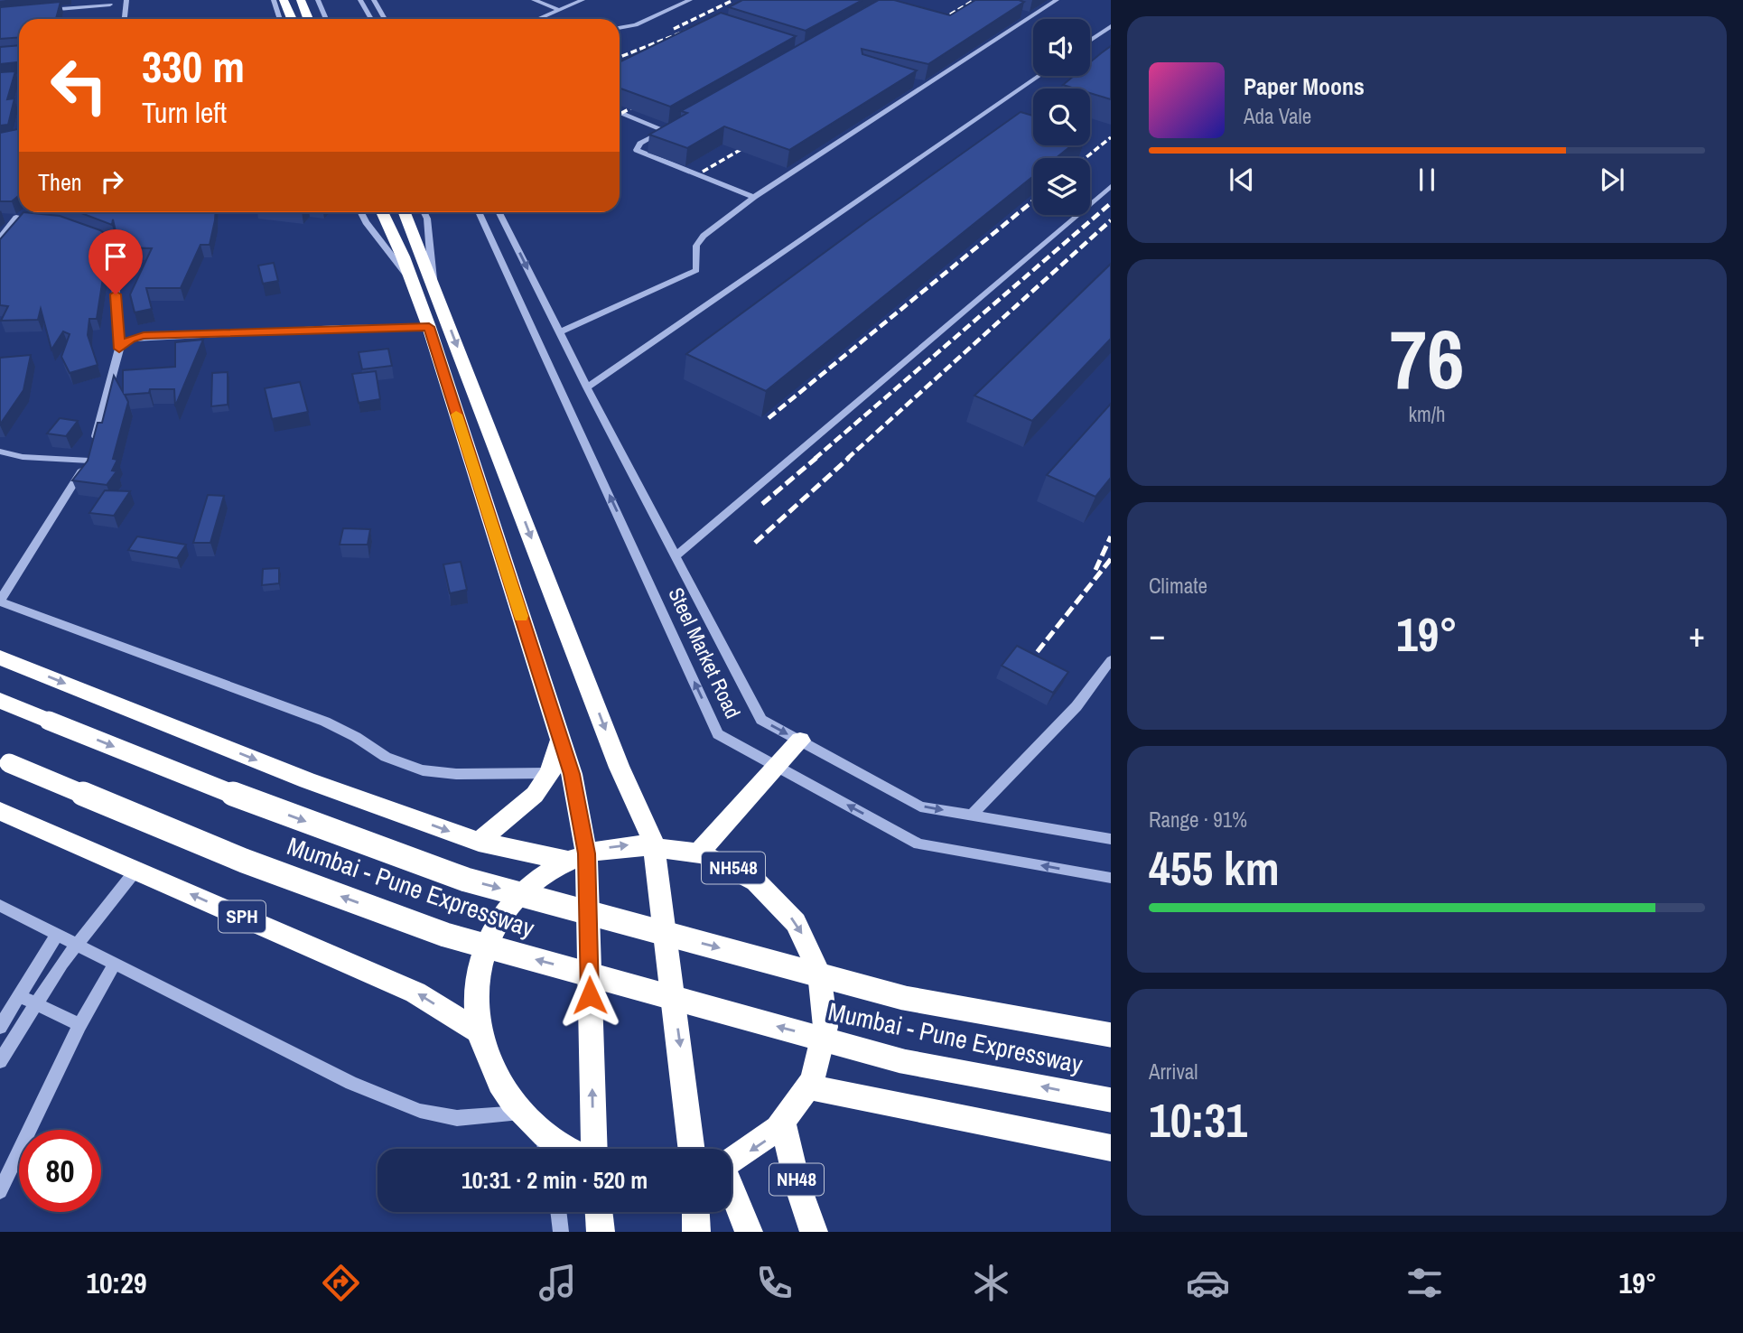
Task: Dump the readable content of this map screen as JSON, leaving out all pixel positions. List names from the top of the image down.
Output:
{
  "streets": {
    "highway": [
      "NH548",
      "Mumbai - Pune Expressway",
      "SPH",
      "NH48"
    ],
    "street": ["Steel Market Road"]
  },
  "crossings": [
    ["NH548", "SPH"],
    ["NH548", "NH48"]
  ],
  "page": {
    "turn": ["330 m", "Turn left"],
    "song": ["Paper Moons", "Ada Vale"],
    "then": "Then",
    "tile": [
      ["76", "km/h"],
      "Climate",
      ["Range · 91%", "455 km"],
      ["Arrival", "10:31"]
    ],
    "heat": ["−", "19°", "+"],
    "limit": "80",
    "trip": "10:31 · 2 min · 520 m",
    "tabs": ["10:29", "19°"]
  }
}
